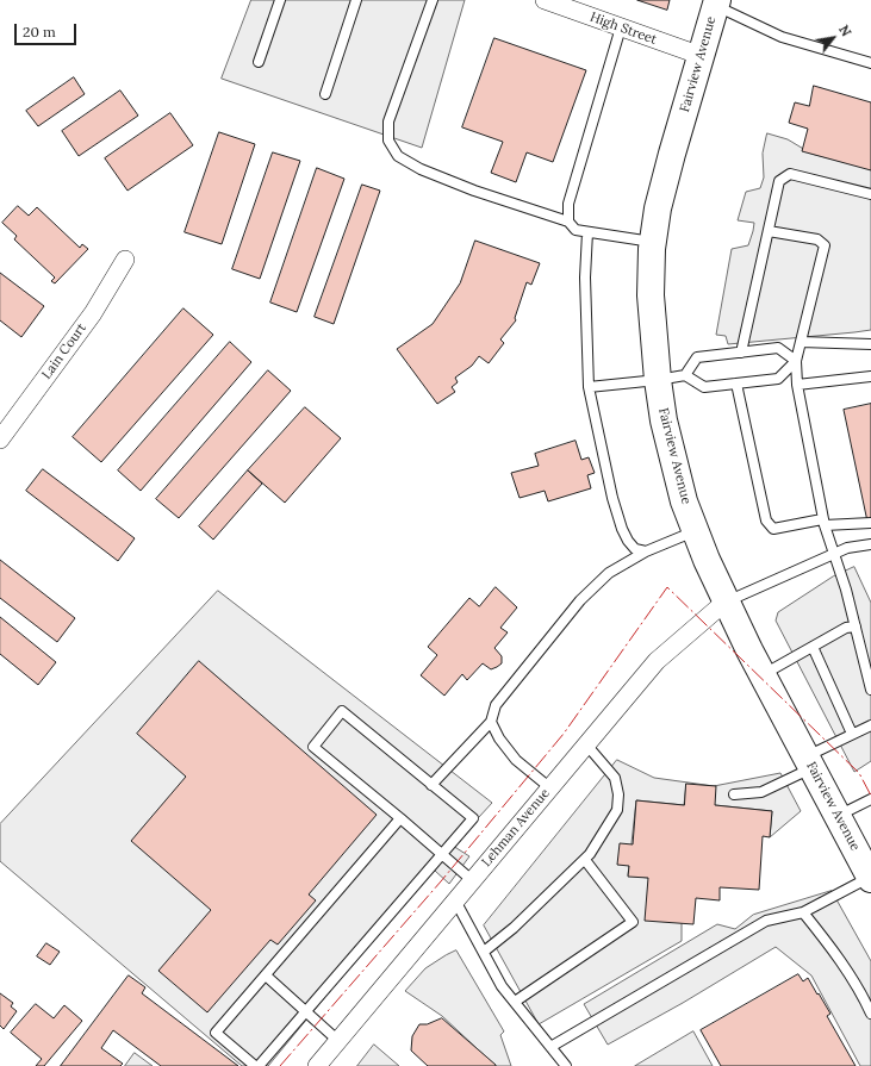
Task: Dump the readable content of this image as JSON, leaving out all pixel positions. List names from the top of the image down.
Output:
{
  "streets": {
    "main road": ["Fairview Avenue"],
    "street": ["High Street", "Lain Court", "Lehman Avenue"]
  },
  "crossings": [
    ["High Street", "Fairview Avenue"],
    ["Fairview Avenue", "Lehman Avenue"]
  ],
  "scale_bar": "20 m",
  "north": "top right"
}
